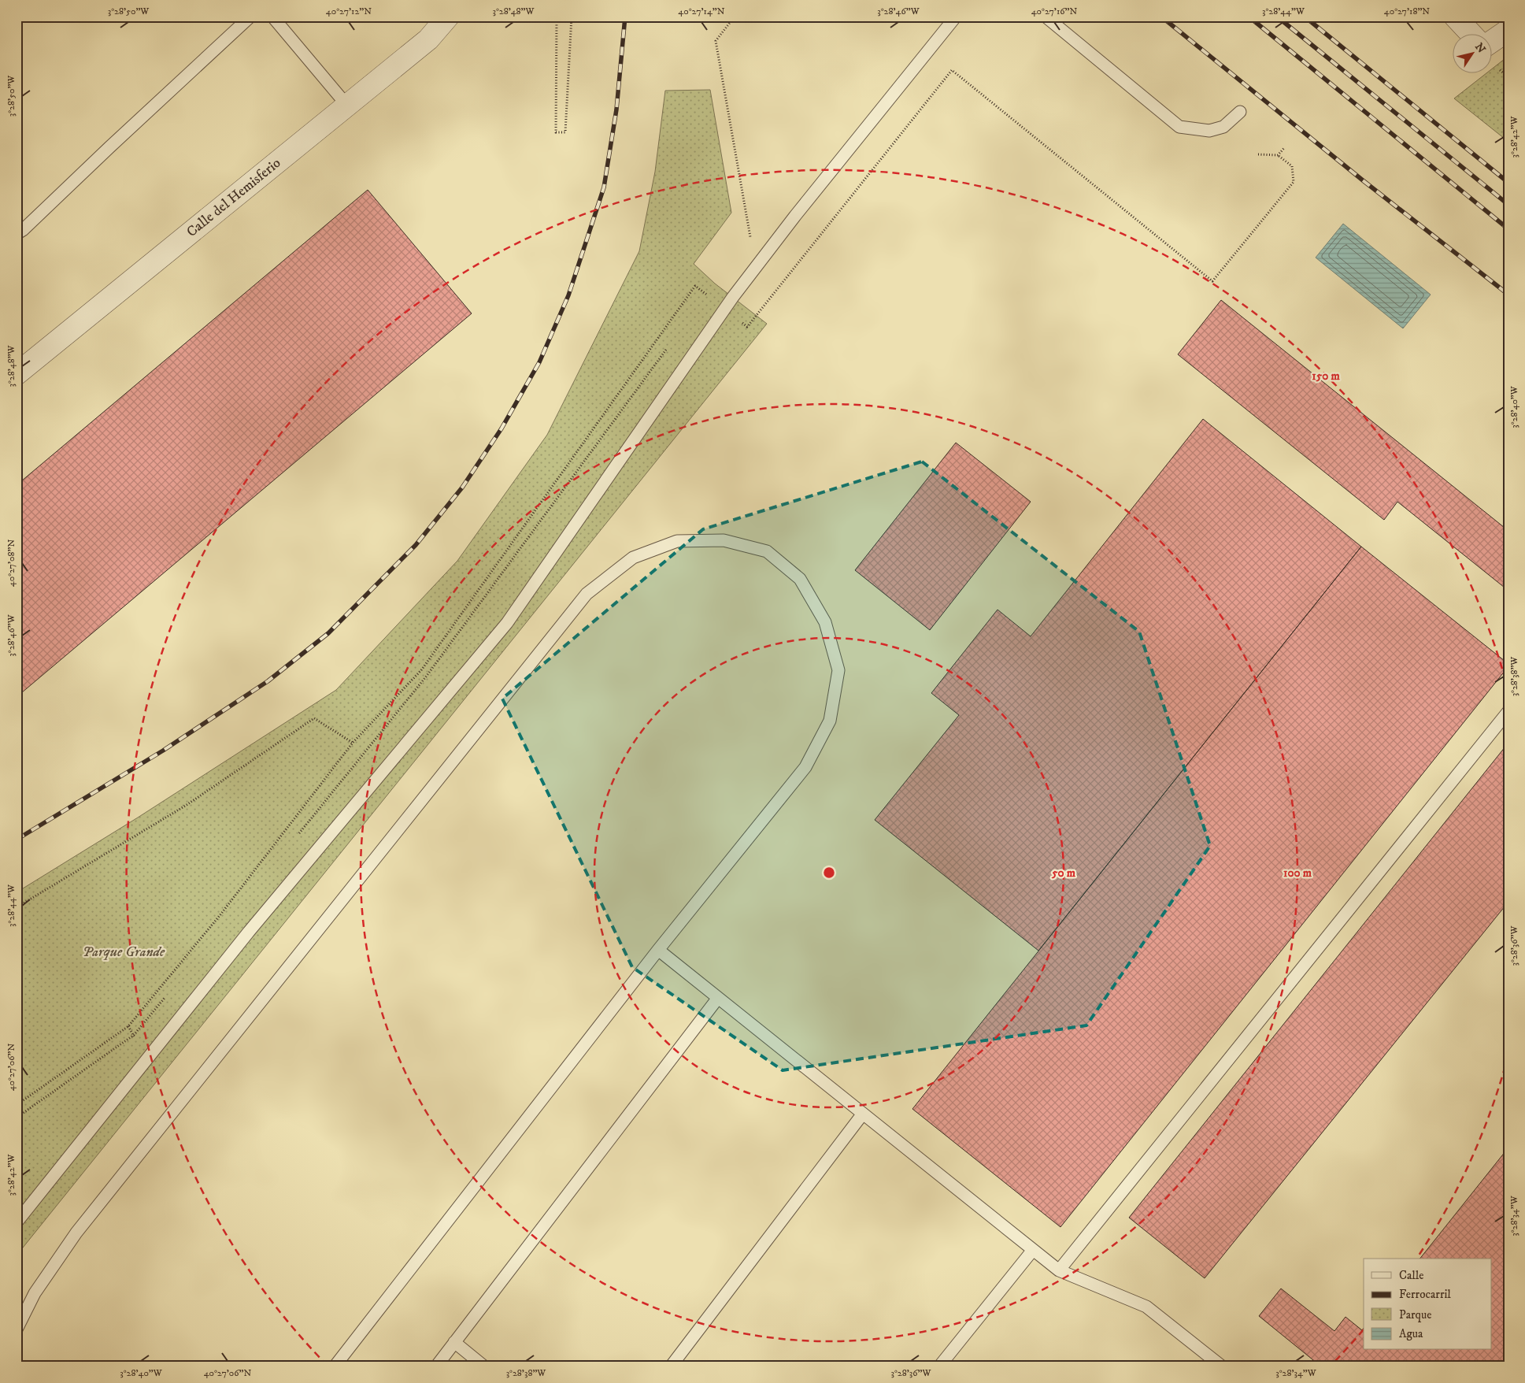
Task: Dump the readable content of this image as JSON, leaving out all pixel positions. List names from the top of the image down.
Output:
{
  "streets": {
    "street": ["Calle del Hemisferio"]
  },
  "parks": ["Parque Grande"],
  "legend": [
    "Calle",
    "Ferrocarril",
    "Parque",
    "Agua"
  ],
  "north": "top right",
  "coordinates": [
    "3°28'50\"W",
    "40°27'12\"N",
    "3°28'48\"W",
    "40°27'14\"N",
    "3°28'46\"W",
    "40°27'16\"N",
    "3°28'44\"W",
    "40°27'18\"N",
    "3°28'42\"W",
    "3°28'40\"W",
    "40°27'08\"N",
    "3°28'38\"W",
    "3°28'36\"W",
    "40°27'06\"N",
    "3°28'34\"W"
  ],
  "rings": ["150 m", "50 m", "100 m"]
}
